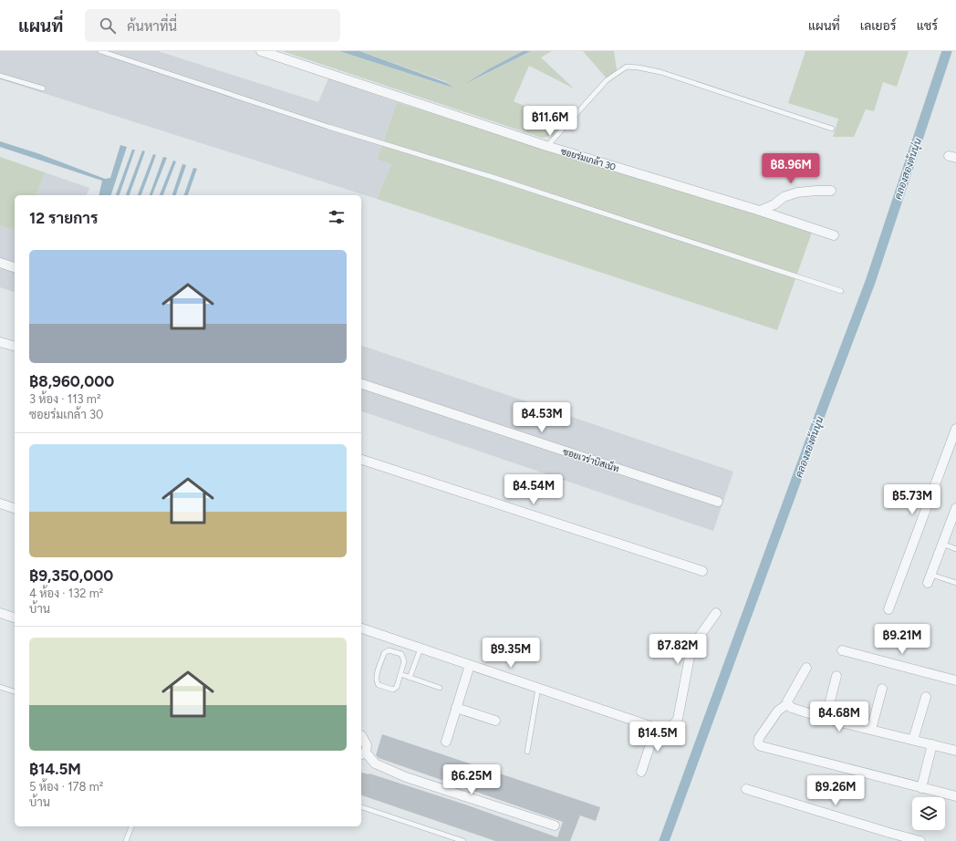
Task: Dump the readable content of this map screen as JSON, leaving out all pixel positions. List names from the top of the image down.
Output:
{
  "streets": {
    "street": ["ซอยร่มเกล้า 30", "ซอยเวร่าบิสเน็ท"]
  },
  "water": ["คลองสองต้นนุ่น"],
  "page": {
    "header": "แผนที่",
    "search": "ค้นหาที่นี่",
    "nav": ["แผนที่", "เลเยอร์", "แชร์"],
    "price": [
      "฿11.6M",
      "฿8.96M",
      "฿4.53M",
      "฿4.54M",
      "฿5.73M",
      "฿9.21M",
      "฿7.82M",
      "฿9.35M",
      "฿4.68M",
      "฿14.5M",
      "฿6.25M",
      "฿9.26M"
    ],
    "heading": "12 รายการ",
    "list": [
      {
        "name": "฿8,960,000",
        "note": "3 ห้อง · 113 m² · ซอยร่มเกล้า 30"
      },
      {
        "name": "฿9,350,000",
        "note": "4 ห้อง · 132 m² · บ้าน"
      },
      {
        "name": "฿14.5M",
        "note": "5 ห้อง · 178 m² · บ้าน"
      }
    ]
  }
}
